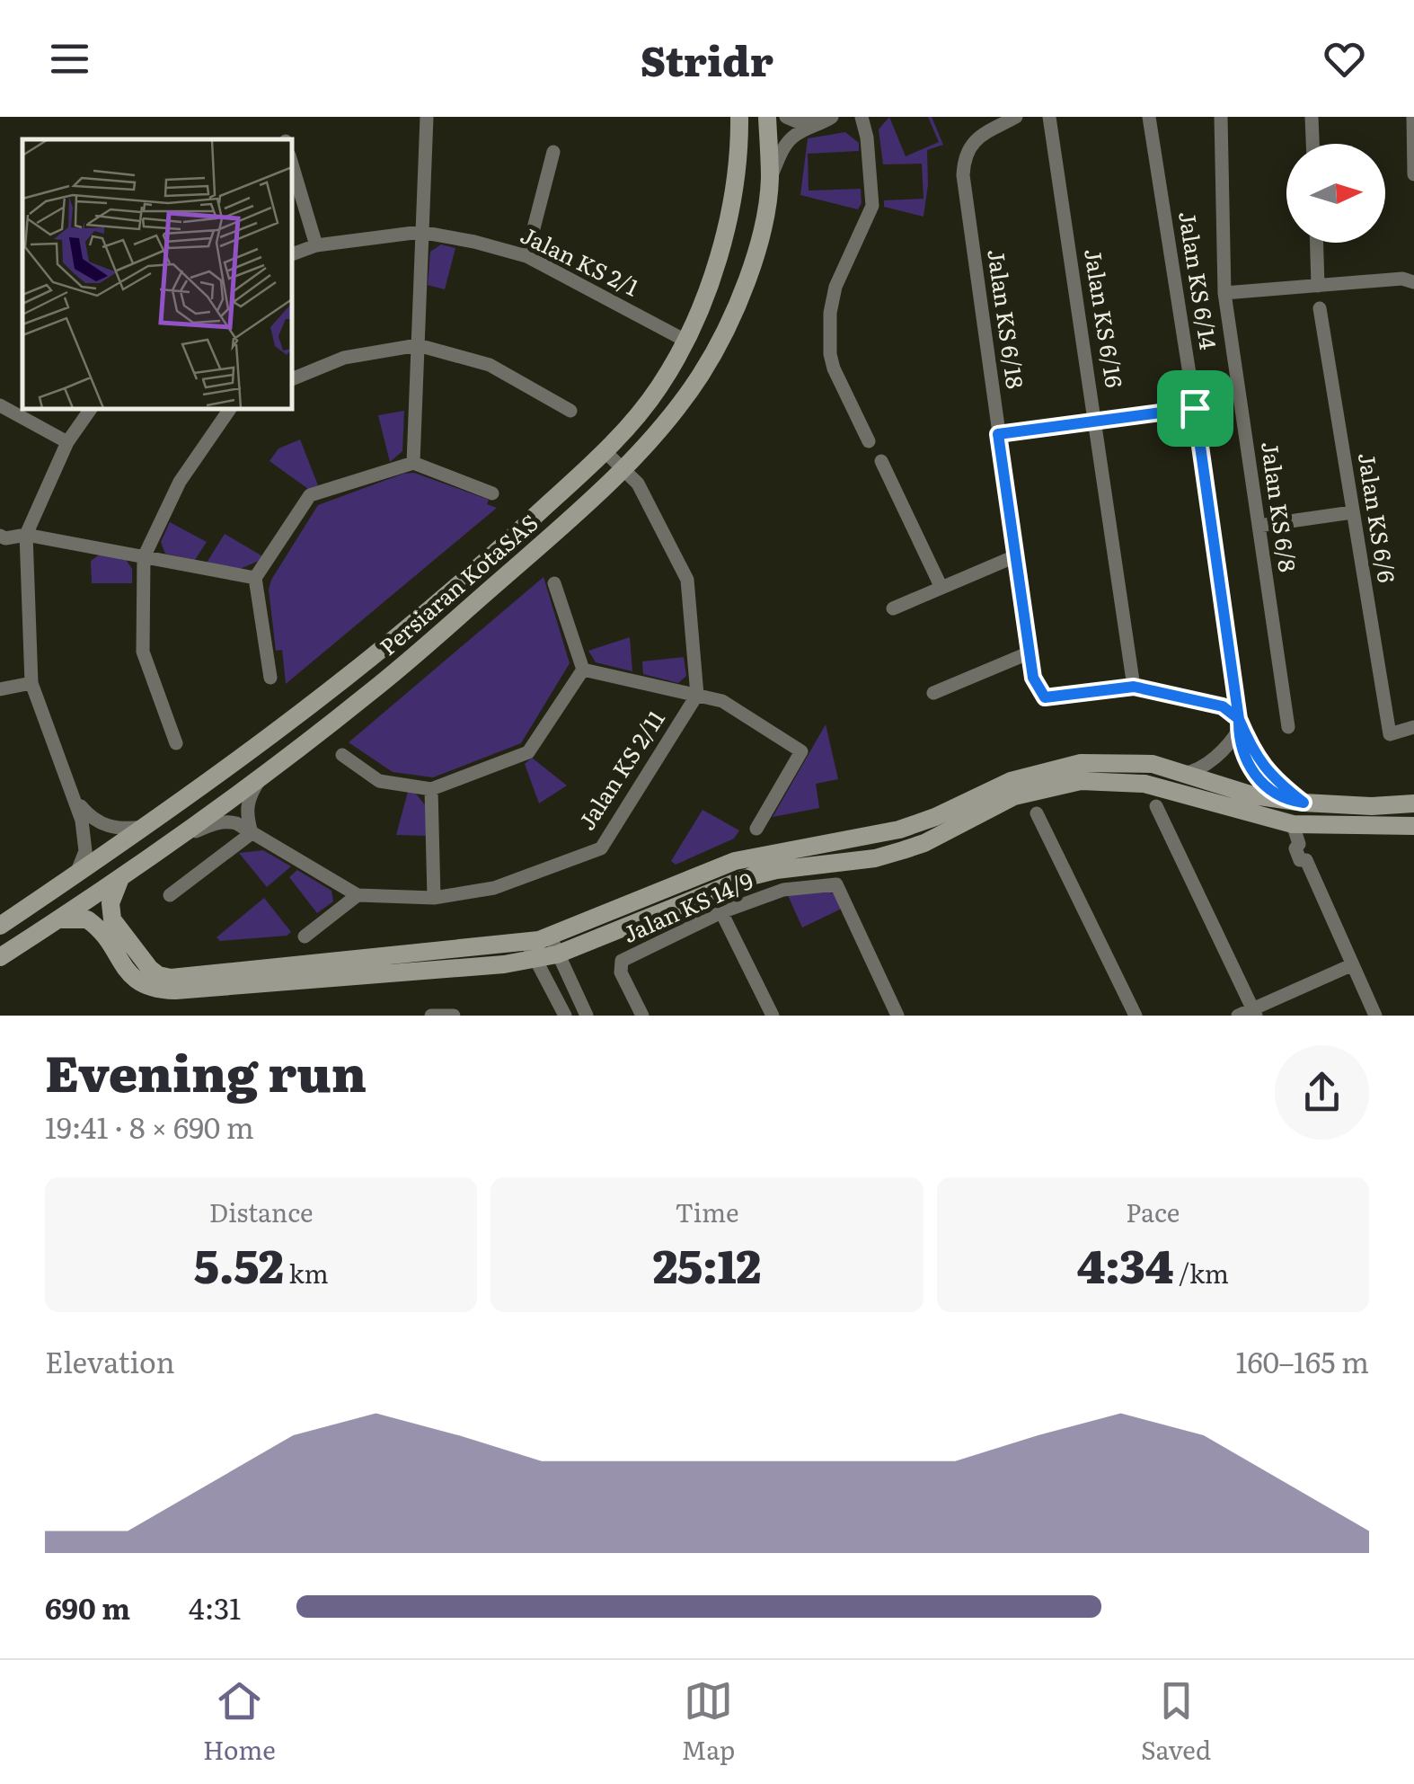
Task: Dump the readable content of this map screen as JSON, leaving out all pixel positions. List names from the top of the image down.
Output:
{
  "streets": {
    "street": [
      "Jalan KS 2/1",
      "Jalan KS 6/14",
      "Jalan KS 6/16",
      "Jalan KS 6/18",
      "Jalan KS 6/8",
      "Jalan KS 6/6",
      "Persiaran KotaSAS",
      "Jalan KS 2/11",
      "Jalan KS 14/9"
    ]
  },
  "crossings": [
    ["Jalan KS 2/1", "Persiaran KotaSAS"],
    ["Jalan KS 6/16", "Jalan KS 6/18"],
    ["Persiaran KotaSAS", "Jalan KS 2/11"]
  ],
  "north": "right",
  "page": {
    "header": "Stridr",
    "heading": ["Evening run", "19:41 · 8 × 690 m"],
    "stats": [
      ["Distance", "5.52 km"],
      ["Time", "25:12"],
      ["Pace", "4:34 /km"]
    ],
    "chart": ["Elevation", "160–165 m"],
    "list": [
      {
        "name": "690 m",
        "note": "4:31"
      }
    ],
    "tabs": ["Home", "Map", "Saved"]
  }
}
